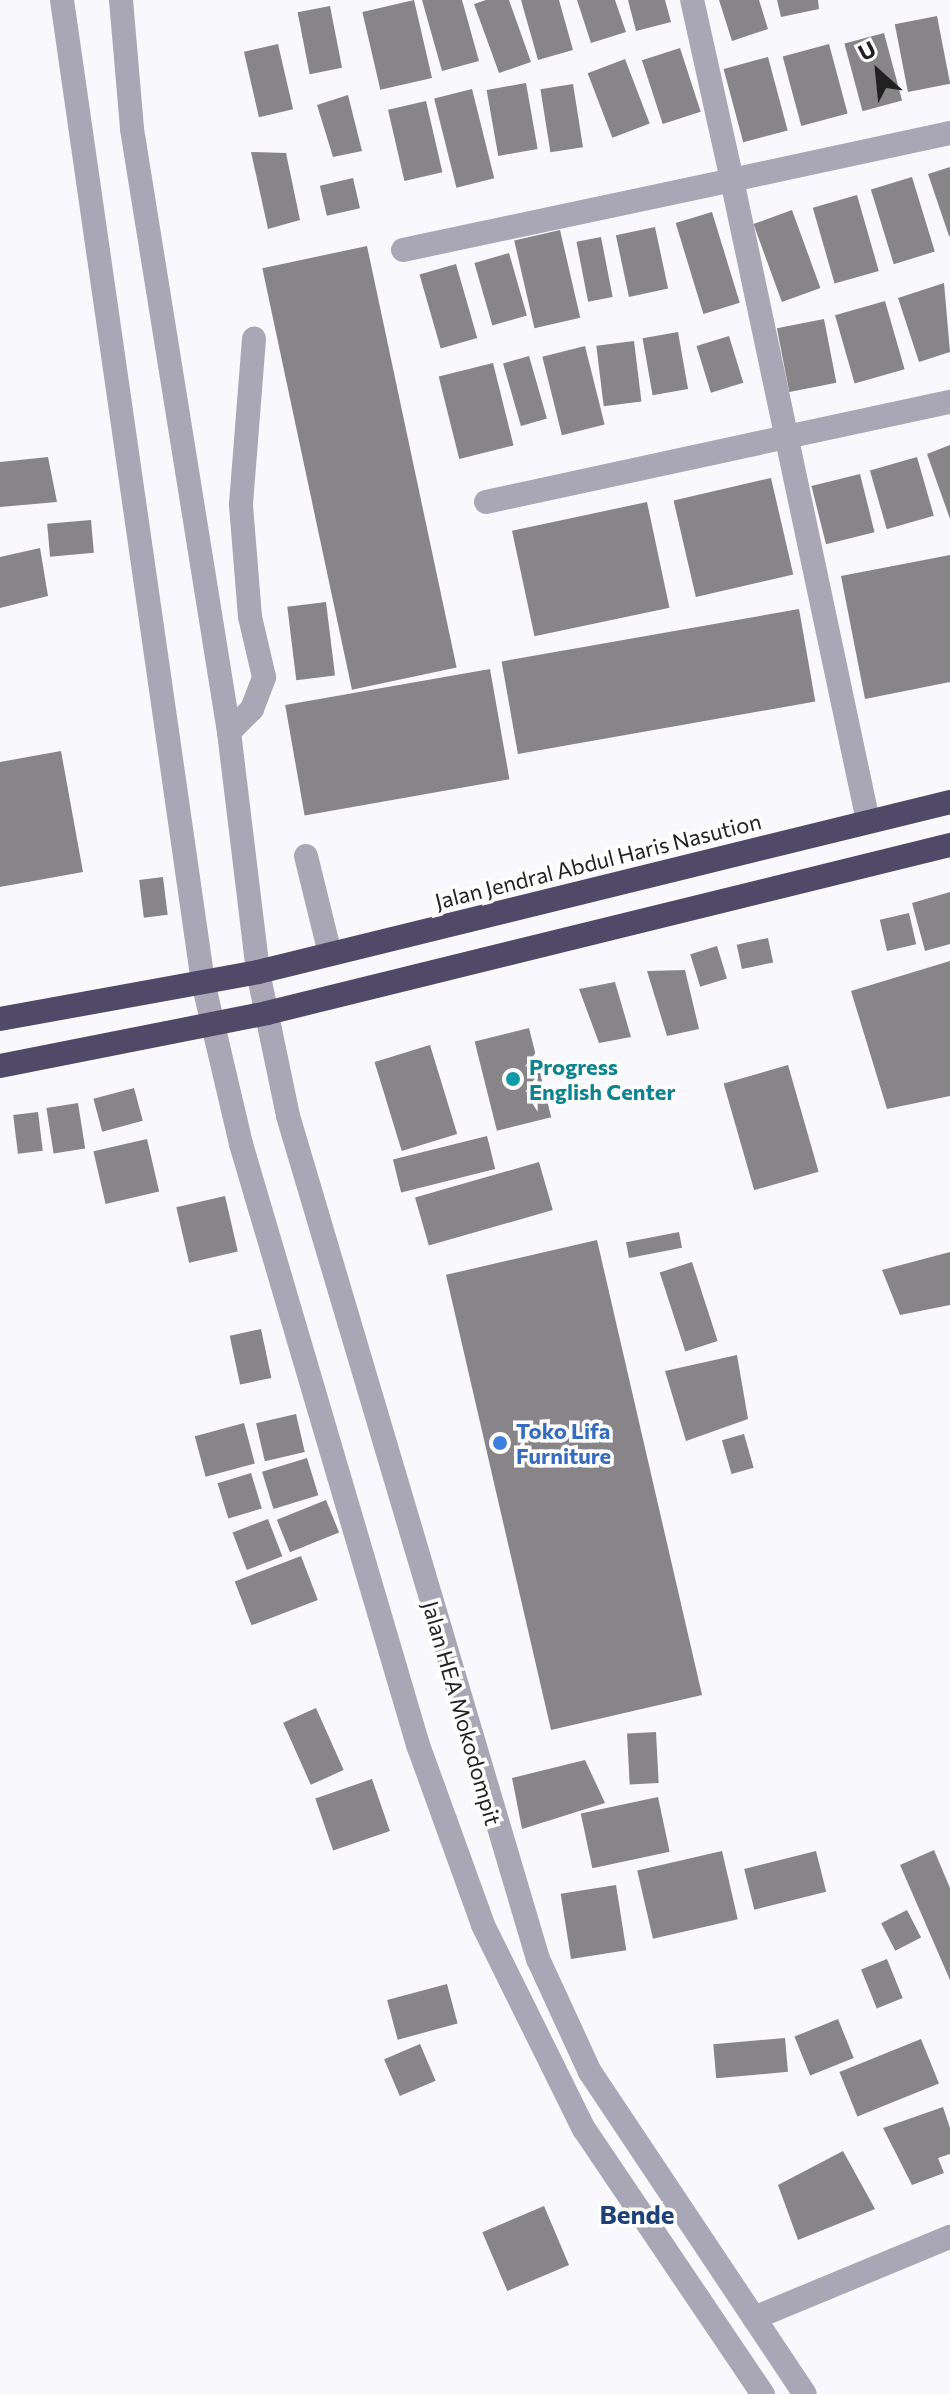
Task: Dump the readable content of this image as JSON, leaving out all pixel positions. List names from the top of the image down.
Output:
{
  "streets": {
    "highway": ["Jalan Jendral Abdul Haris Nasution"],
    "street": ["Jalan HEA Mokodompit"]
  },
  "crossings": [
    ["Jalan Jendral Abdul Haris Nasution", "Jalan HEA Mokodompit"]
  ],
  "districts": ["Bende"],
  "places": ["Progress English Center", "Toko Lifa Furniture"],
  "north": "top left"
}
